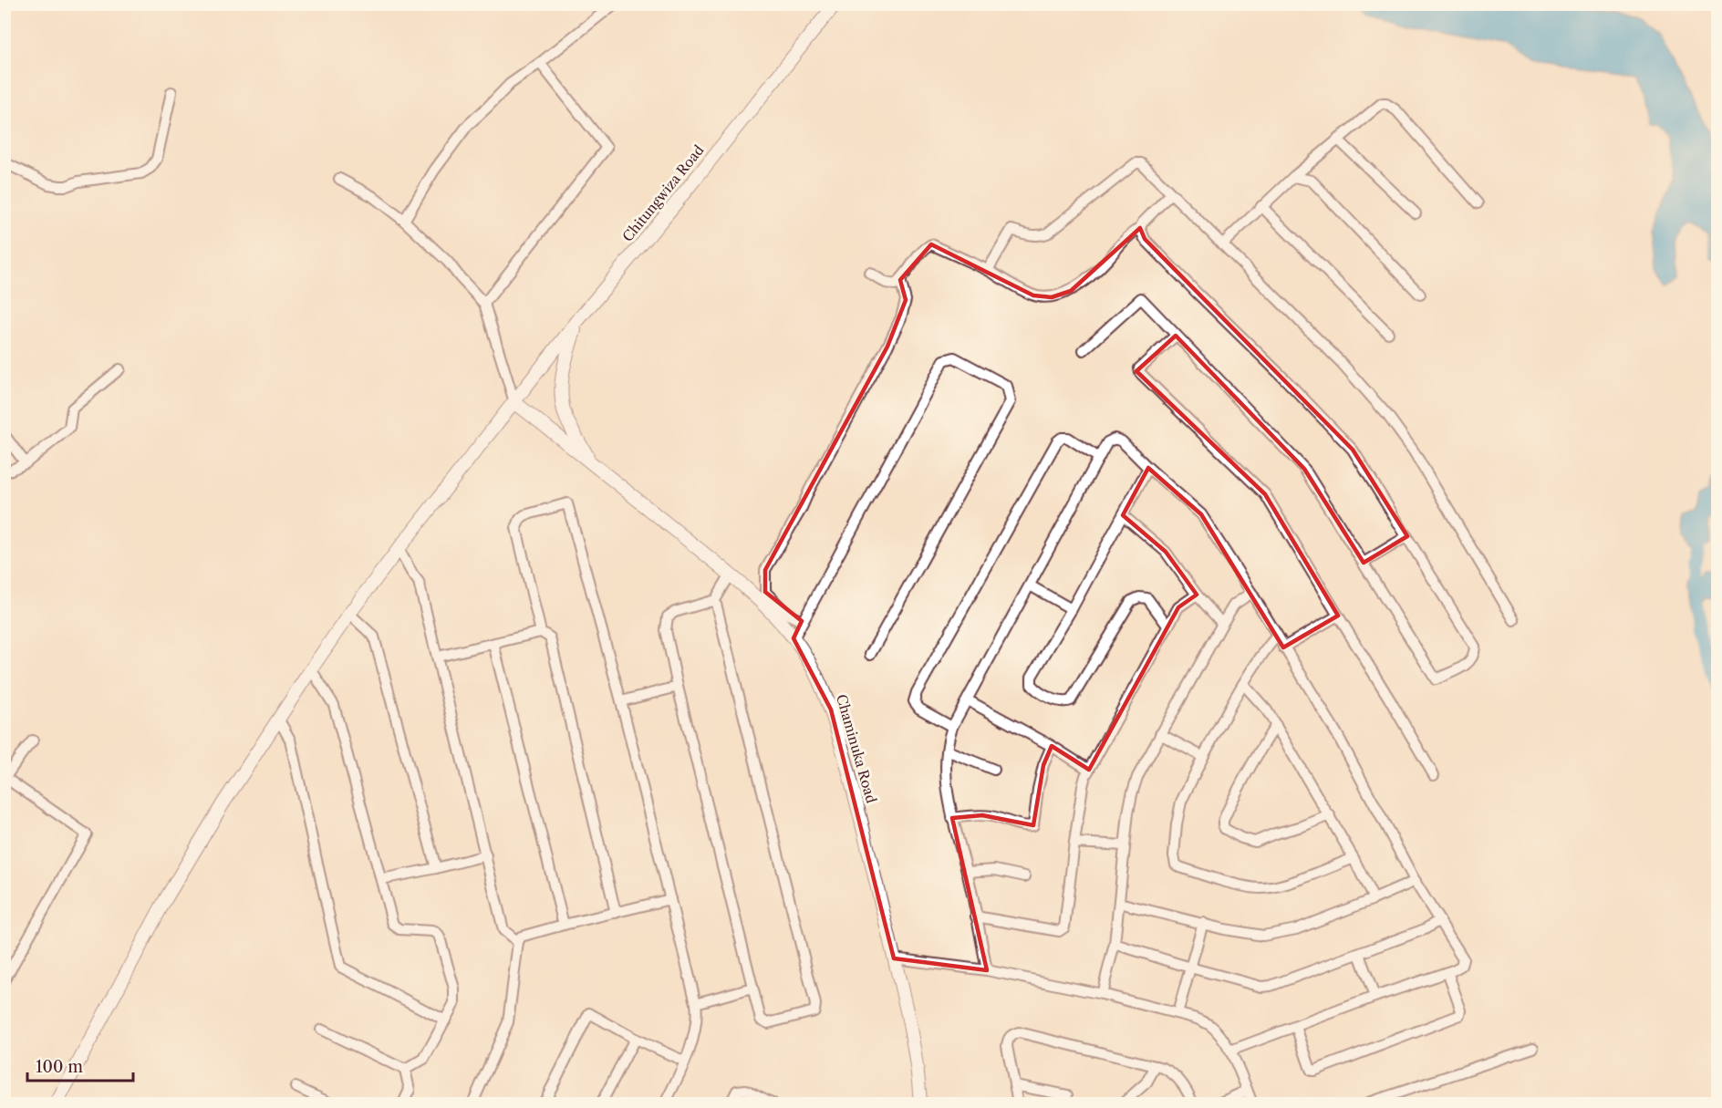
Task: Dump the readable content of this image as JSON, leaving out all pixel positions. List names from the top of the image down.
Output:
{
  "streets": {
    "main road": ["Chitungwiza Road", "Chaminuka Road"]
  },
  "crossings": [
    ["Chitungwiza Road", "Chaminuka Road"]
  ],
  "scale_bar": "100 m"
}
